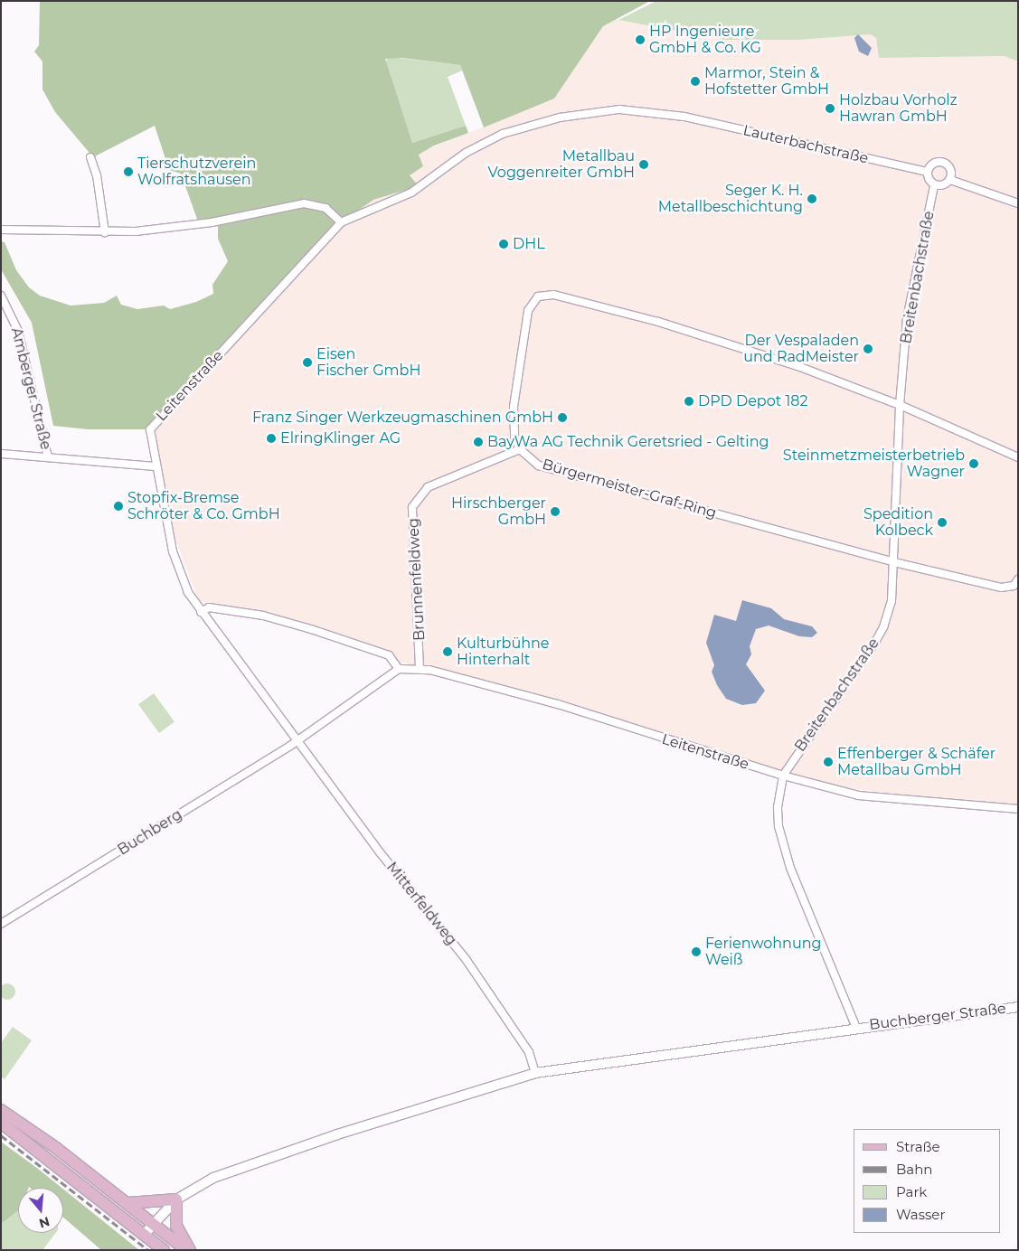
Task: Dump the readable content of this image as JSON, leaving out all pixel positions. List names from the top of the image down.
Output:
{
  "streets": {
    "street": [
      "Lauterbachstraße",
      "Breitenbachstraße",
      "Leitenstraße",
      "Amberger Straße",
      "Bürgermeister-Graf-Ring",
      "Brunnenfeldweg",
      "Buchberg",
      "Mitterfeldweg",
      "Buchberger Straße"
    ]
  },
  "crossings": [
    ["Lauterbachstraße", "Breitenbachstraße"],
    ["Lauterbachstraße", "Leitenstraße"],
    ["Breitenbachstraße", "Leitenstraße"],
    ["Breitenbachstraße", "Bürgermeister-Graf-Ring"],
    ["Breitenbachstraße", "Buchberger Straße"],
    ["Leitenstraße", "Brunnenfeldweg"],
    ["Leitenstraße", "Buchberg"],
    ["Leitenstraße", "Mitterfeldweg"],
    ["Bürgermeister-Graf-Ring", "Brunnenfeldweg"],
    ["Buchberg", "Mitterfeldweg"],
    ["Mitterfeldweg", "Buchberger Straße"]
  ],
  "places": [
    "HP Ingenieure GmbH & Co. KG",
    "Marmor, Stein & Hofstetter GmbH",
    "Holzbau Vorholz Hawran GmbH",
    "Metallbau Voggenreiter GmbH",
    "Tierschutzverein Wolfratshausen",
    "Seger K. H. Metallbeschichtung",
    "DHL",
    "Der Vespaladen und RadMeister",
    "Eisen Fischer GmbH",
    "DPD Depot 182",
    "Franz Singer Werkzeugmaschinen GmbH",
    "ElringKlinger AG",
    "BayWa AG Technik Geretsried - Gelting",
    "Steinmetzmeisterbetrieb Wagner",
    "Stopfix-Bremse Schröter & Co. GmbH",
    "Hirschberger GmbH",
    "Spedition Kolbeck",
    "Kulturbühne Hinterhalt",
    "Effenberger & Schäfer Metallbau GmbH",
    "Ferienwohnung Weiß"
  ],
  "legend": [
    "Straße",
    "Bahn",
    "Park",
    "Wasser"
  ],
  "north": "bottom"
}
